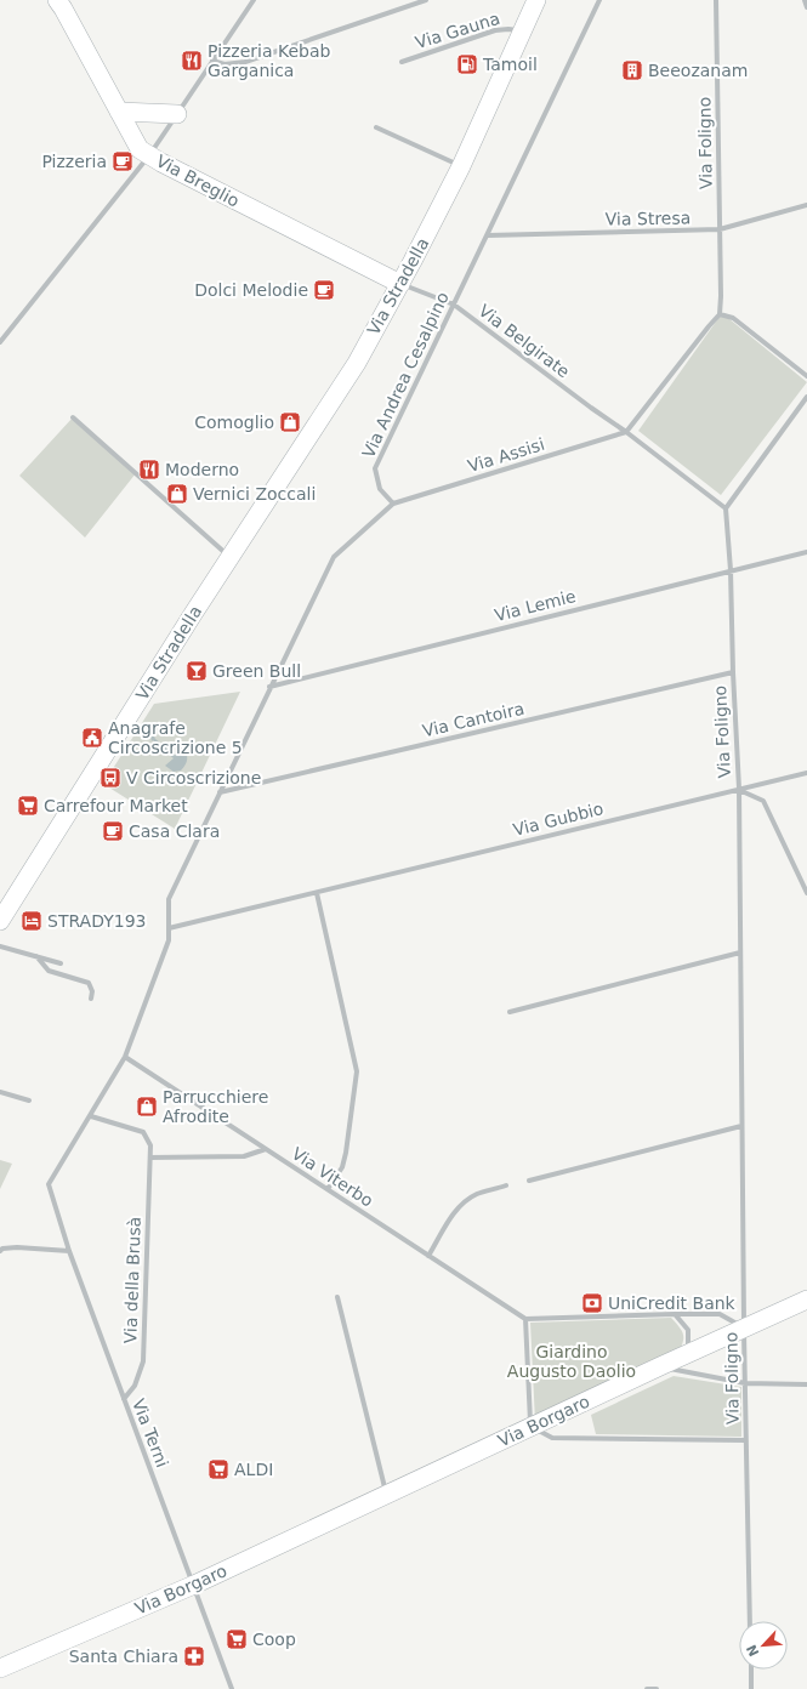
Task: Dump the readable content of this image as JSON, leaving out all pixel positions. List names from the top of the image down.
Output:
{
  "streets": {
    "street": [
      "Via Gauna",
      "Via Foligno",
      "Via Breglio",
      "Via Stresa",
      "Via Stradella",
      "Via Belgirate",
      "Via Andrea Cesalpino",
      "Via Assisi",
      "Via Lemie",
      "Via Cantoira",
      "Via Gubbio",
      "Via Viterbo",
      "Via della Brusà",
      "Via Borgaro",
      "Via Terni"
    ]
  },
  "crossings": [
    ["Via Gauna", "Via Stradella"],
    ["Via Foligno", "Via Stresa"],
    ["Via Foligno", "Via Belgirate"],
    ["Via Foligno", "Via Lemie"],
    ["Via Foligno", "Via Cantoira"],
    ["Via Foligno", "Via Gubbio"],
    ["Via Foligno", "Via Borgaro"],
    ["Via Breglio", "Via Stradella"],
    ["Via Breglio", "Via Belgirate"],
    ["Via Stresa", "Via Andrea Cesalpino"],
    ["Via Stradella", "Via Belgirate"],
    ["Via Belgirate", "Via Andrea Cesalpino"],
    ["Via Belgirate", "Via Assisi"],
    ["Via Andrea Cesalpino", "Via Assisi"],
    ["Via della Brusà", "Via Terni"],
    ["Via Borgaro", "Via Terni"]
  ],
  "parks": ["Giardino Augusto Daolio"],
  "places": {
    "restaurant": ["Pizzeria Kebab Garganica", "Moderno"],
    "fuel station": ["Tamoil"],
    "building": ["Beeozanam"],
    "cafe": ["Pizzeria", "Dolci Melodie", "Casa Clara"],
    "shop": ["Comoglio", "Vernici Zoccali", "Parrucchiere Afrodite"],
    "bar": ["Green Bull"],
    "public building": ["Anagrafe Circoscrizione 5"],
    "bus stop": ["V Circoscrizione"],
    "supermarket": ["Carrefour Market", "ALDI", "Coop"],
    "hotel": ["STRADY193"],
    "bank": ["UniCredit Bank"],
    "pharmacy": ["Santa Chiara"]
  },
  "north": "bottom left"
}
